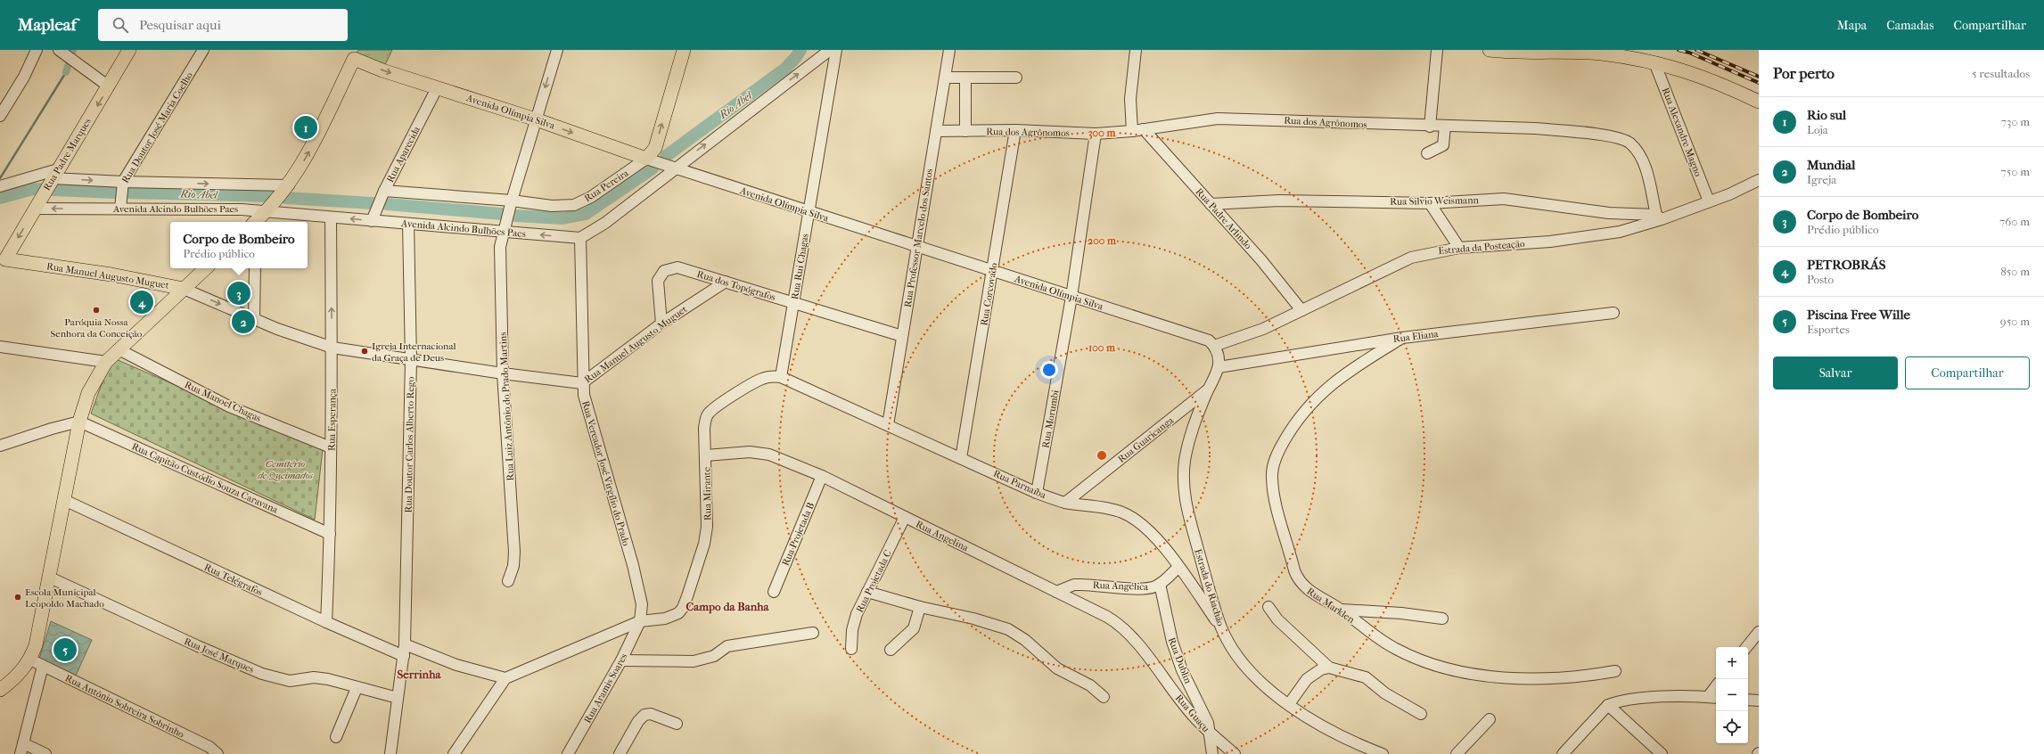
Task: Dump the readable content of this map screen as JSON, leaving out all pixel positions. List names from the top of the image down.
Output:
{
  "streets": {
    "main road": [
      "Avenida Olímpia Silva",
      "Rua Padre Marques",
      "Rua Pereira",
      "Rua Manuel Augusto Muguet"
    ],
    "street": [
      "Rua dos Agrônomos",
      "Rua Doutor José Maria Coelho",
      "Rua Alexandre Magno",
      "Rua Aparecida",
      "Rua Silvio Weismann",
      "Avenida Alcindo Bulhões Paes",
      "Rua Padre Arlindo",
      "Rua Professor Marcelo dos Santos",
      "Estrada da Posteação",
      "Rua Rui Chagas",
      "Rua dos Topógrafos",
      "Rua Corcovado",
      "Rua Eliana",
      "Rua Manoel Chagas",
      "Rua Luiz Antônio do Prado Martins",
      "Rua Morumbi",
      "Rua Esperança",
      "Rua Guaricanga",
      "Rua Doutor Carlos Alberto Rego",
      "Rua Vereador José Virgílio do Prado",
      "Rua Capitão Custódio Souza Caravana",
      "Rua Parnaíba",
      "Rua Mirante",
      "Rua Projetada B",
      "Rua Angelina",
      "Rua Telégrafos",
      "Rua Projetada C",
      "Rua Angélica",
      "Estrada do Riachão",
      "Rua Marklen",
      "Rua José Marques",
      "Rua Dublin",
      "Rua Aramis Soares",
      "Rua Antônio Sobreira Sobrinho",
      "Rua Guaçu"
    ]
  },
  "crossings": [
    ["Avenida Olímpia Silva", "Rua Aparecida"],
    ["Avenida Olímpia Silva", "Rua Pereira"],
    ["Avenida Olímpia Silva", "Rua Professor Marcelo dos Santos"],
    ["Avenida Olímpia Silva", "Estrada da Posteação"],
    ["Avenida Olímpia Silva", "Rua Rui Chagas"],
    ["Avenida Olímpia Silva", "Rua Corcovado"],
    ["Avenida Olímpia Silva", "Rua Luiz Antônio do Prado Martins"],
    ["Avenida Olímpia Silva", "Rua Morumbi"],
    ["Rua dos Agrônomos", "Rua Silvio Weismann"],
    ["Rua dos Agrônomos", "Rua Padre Arlindo"],
    ["Rua dos Agrônomos", "Rua Professor Marcelo dos Santos"],
    ["Rua dos Agrônomos", "Estrada da Posteação"],
    ["Rua dos Agrônomos", "Rua Corcovado"],
    ["Rua dos Agrônomos", "Rua Morumbi"],
    ["Rua Doutor José Maria Coelho", "Avenida Alcindo Bulhões Paes"],
    ["Rua Alexandre Magno", "Estrada da Posteação"],
    ["Rua Padre Marques", "Avenida Alcindo Bulhões Paes"],
    ["Rua Padre Marques", "Rua Manuel Augusto Muguet"],
    ["Rua Aparecida", "Rua Pereira"],
    ["Rua Aparecida", "Avenida Alcindo Bulhões Paes"],
    ["Rua Pereira", "Rua Luiz Antônio do Prado Martins"],
    ["Rua Silvio Weismann", "Rua Padre Arlindo"],
    ["Rua Silvio Weismann", "Estrada da Posteação"],
    ["Avenida Alcindo Bulhões Paes", "Rua Luiz Antônio do Prado Martins"],
    ["Avenida Alcindo Bulhões Paes", "Rua Esperança"],
    ["Avenida Alcindo Bulhões Paes", "Rua Doutor Carlos Alberto Rego"],
    ["Avenida Alcindo Bulhões Paes", "Rua Vereador José Virgílio do Prado"],
    ["Rua Padre Arlindo", "Estrada da Posteação"],
    ["Rua Professor Marcelo dos Santos", "Rua dos Topógrafos"],
    ["Rua Professor Marcelo dos Santos", "Rua Parnaíba"],
    ["Rua Rui Chagas", "Rua dos Topógrafos"],
    ["Rua Rui Chagas", "Rua Parnaíba"],
    ["Rua Rui Chagas", "Rua Mirante"],
    ["Rua Manuel Augusto Muguet", "Rua dos Topógrafos"],
    ["Rua Manuel Augusto Muguet", "Rua Luiz Antônio do Prado Martins"],
    ["Rua Manuel Augusto Muguet", "Rua Esperança"],
    ["Rua Manuel Augusto Muguet", "Rua Doutor Carlos Alberto Rego"],
    ["Rua Manuel Augusto Muguet", "Rua Vereador José Virgílio do Prado"],
    ["Rua Corcovado", "Rua Parnaíba"],
    ["Rua Eliana", "Estrada do Riachão"],
    ["Rua Eliana", "Rua Marklen"],
    ["Rua Manoel Chagas", "Rua Esperança"],
    ["Rua Morumbi", "Rua Parnaíba"],
    ["Rua Esperança", "Rua Capitão Custódio Souza Caravana"],
    ["Rua Esperança", "Rua Telégrafos"],
    ["Rua Guaricanga", "Rua Parnaíba"],
    ["Rua Guaricanga", "Estrada do Riachão"],
    ["Rua Doutor Carlos Alberto Rego", "Rua Telégrafos"],
    ["Rua Doutor Carlos Alberto Rego", "Rua José Marques"],
    ["Rua Vereador José Virgílio do Prado", "Rua Mirante"],
    ["Rua Vereador José Virgílio do Prado", "Rua Aramis Soares"],
    ["Rua Parnaíba", "Rua Mirante"],
    ["Rua Parnaíba", "Rua Angélica"],
    ["Rua Parnaíba", "Estrada do Riachão"],
    ["Rua Mirante", "Rua Angelina"],
    ["Rua Mirante", "Rua Aramis Soares"],
    ["Rua Projetada B", "Rua Angelina"],
    ["Rua Angelina", "Rua Projetada C"],
    ["Rua Angelina", "Rua Angélica"],
    ["Rua Angelina", "Rua Guaçu"],
    ["Rua Angélica", "Rua Dublin"],
    ["Rua Dublin", "Rua Guaçu"]
  ],
  "one_way": ["Rua Padre Marques"],
  "districts": ["Campo da Banha", "Serrinha"],
  "water": ["Rio Abel"],
  "parks": ["Cemitério de Queimados"],
  "places": ["Paróquia Nossa Senhora da Conceição", "Igreja Internacional da Graça de Deus", "Escola Municipal Leopoldo Machado"],
  "page": {
    "header": "Mapleaf",
    "search": "Pesquisar aqui",
    "nav": ["Mapa", "Camadas", "Compartilhar"],
    "heading": ["Por perto", "5 resultados"],
    "list": [
      {
        "mark": "1",
        "name": "Rio sul",
        "note": "Loja",
        "value": "730 m"
      },
      {
        "mark": "2",
        "name": "Mundial",
        "note": "Igreja",
        "value": "750 m"
      },
      {
        "mark": "3",
        "name": "Corpo de Bombeiro",
        "note": "Prédio público",
        "value": "760 m"
      },
      {
        "mark": "4",
        "name": "PETROBRÁS",
        "note": "Posto",
        "value": "850 m"
      },
      {
        "mark": "5",
        "name": "Piscina Free Wille",
        "note": "Esportes",
        "value": "950 m"
      }
    ],
    "pins": [
      "1",
      "3",
      "4",
      "2",
      "5"
    ],
    "popup": ["Corpo de Bombeiro", "Prédio público"],
    "buttons": ["Salvar", "Compartilhar"],
    "map_buttons": ["+", "−"]
  },
  "rings": ["300 m", "200 m", "100 m"]
}
